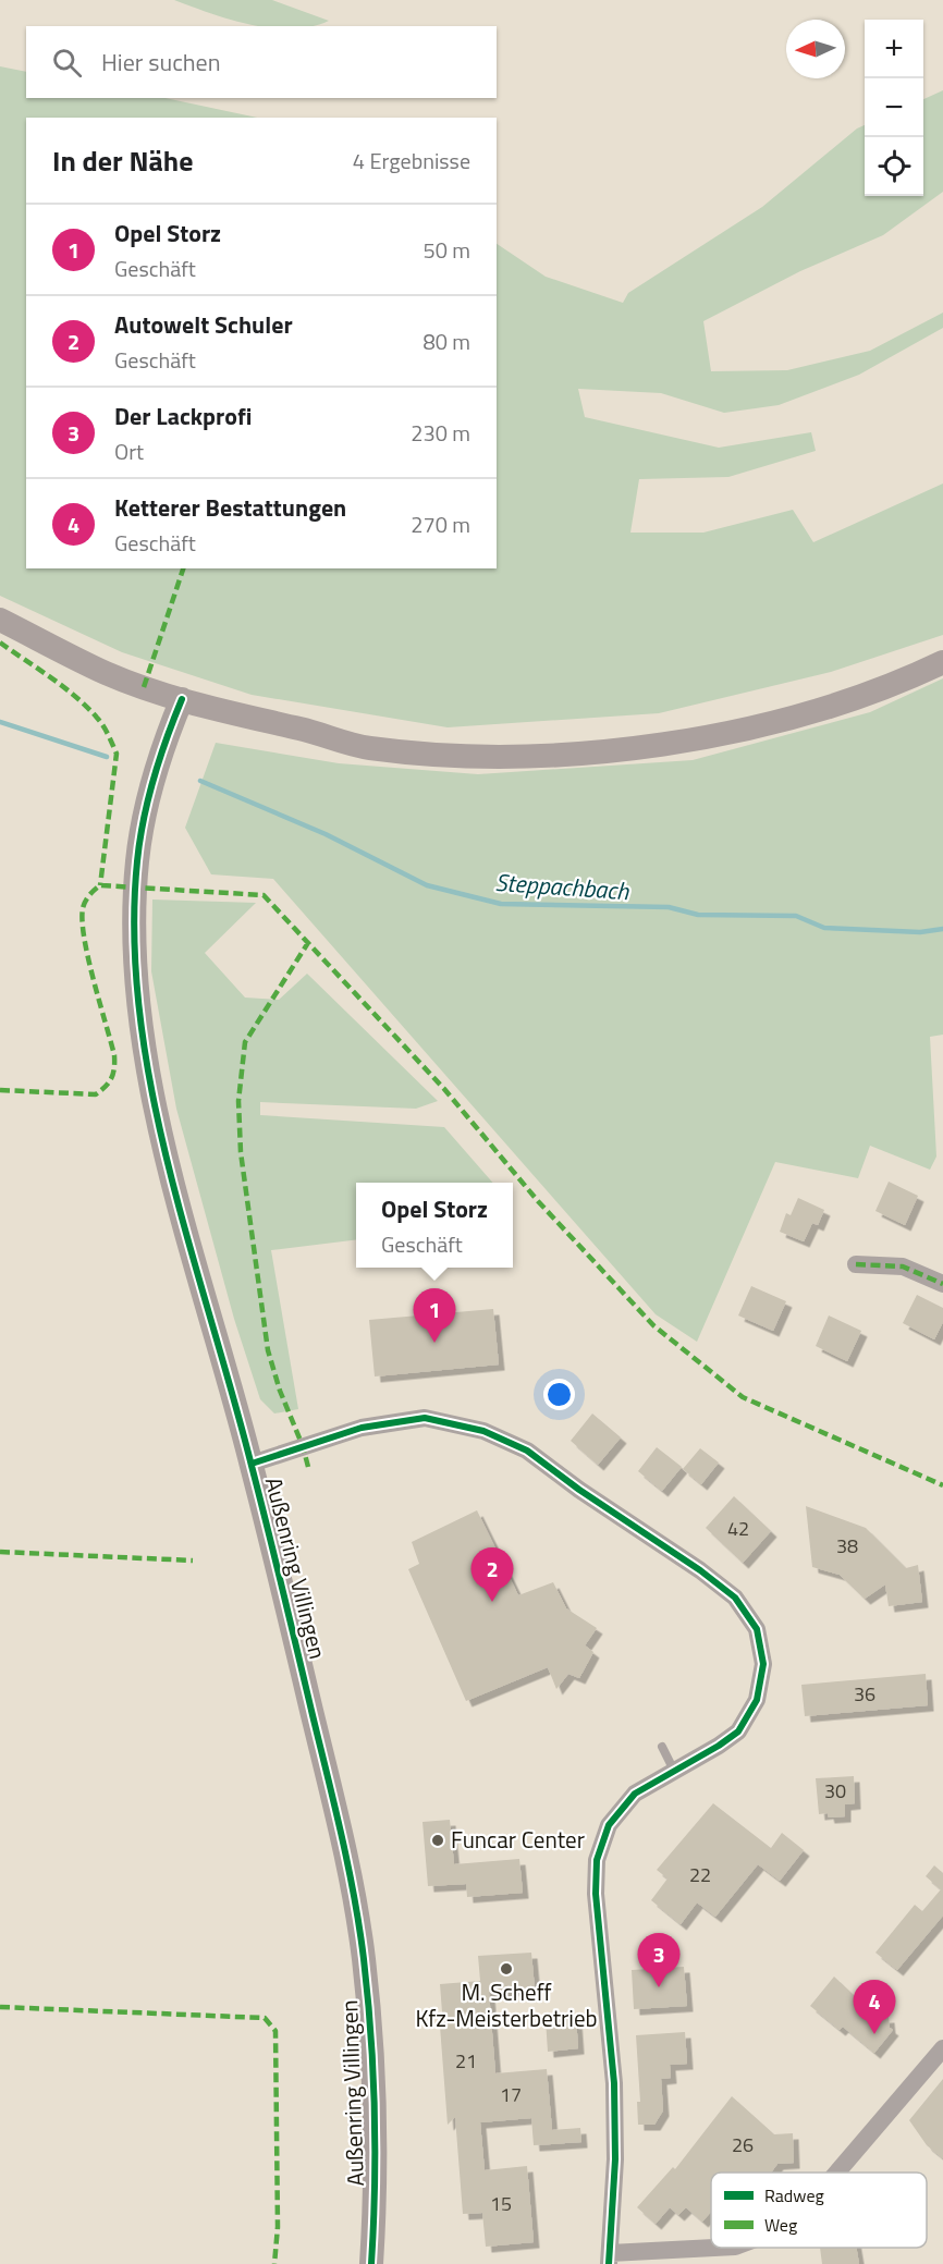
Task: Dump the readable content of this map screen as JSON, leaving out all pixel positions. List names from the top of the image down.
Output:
{
  "streets": {
    "street": ["Außenring Villingen"]
  },
  "water": ["Steppachbach"],
  "places": ["Funcar Center", "M. Scheff Kfz-Meisterbetrieb"],
  "house_numbers": [
    "42",
    "38",
    "36",
    "30",
    "22",
    "21",
    "17",
    "26",
    "15"
  ],
  "legend": ["Radweg", "Weg"],
  "north": "left",
  "page": {
    "map_buttons": ["+", "−"],
    "search": "Hier suchen",
    "heading": ["In der Nähe", "4 Ergebnisse"],
    "list": [
      {
        "mark": "1",
        "name": "Opel Storz",
        "note": "Geschäft",
        "value": "50 m"
      },
      {
        "mark": "2",
        "name": "Autowelt Schuler",
        "note": "Geschäft",
        "value": "80 m"
      },
      {
        "mark": "3",
        "name": "Der Lackprofi",
        "note": "Ort",
        "value": "230 m"
      },
      {
        "mark": "4",
        "name": "Ketterer Bestattungen",
        "note": "Geschäft",
        "value": "270 m"
      }
    ],
    "popup": ["Opel Storz", "Geschäft"],
    "pins": [
      "1",
      "2",
      "3",
      "4"
    ]
  }
}
